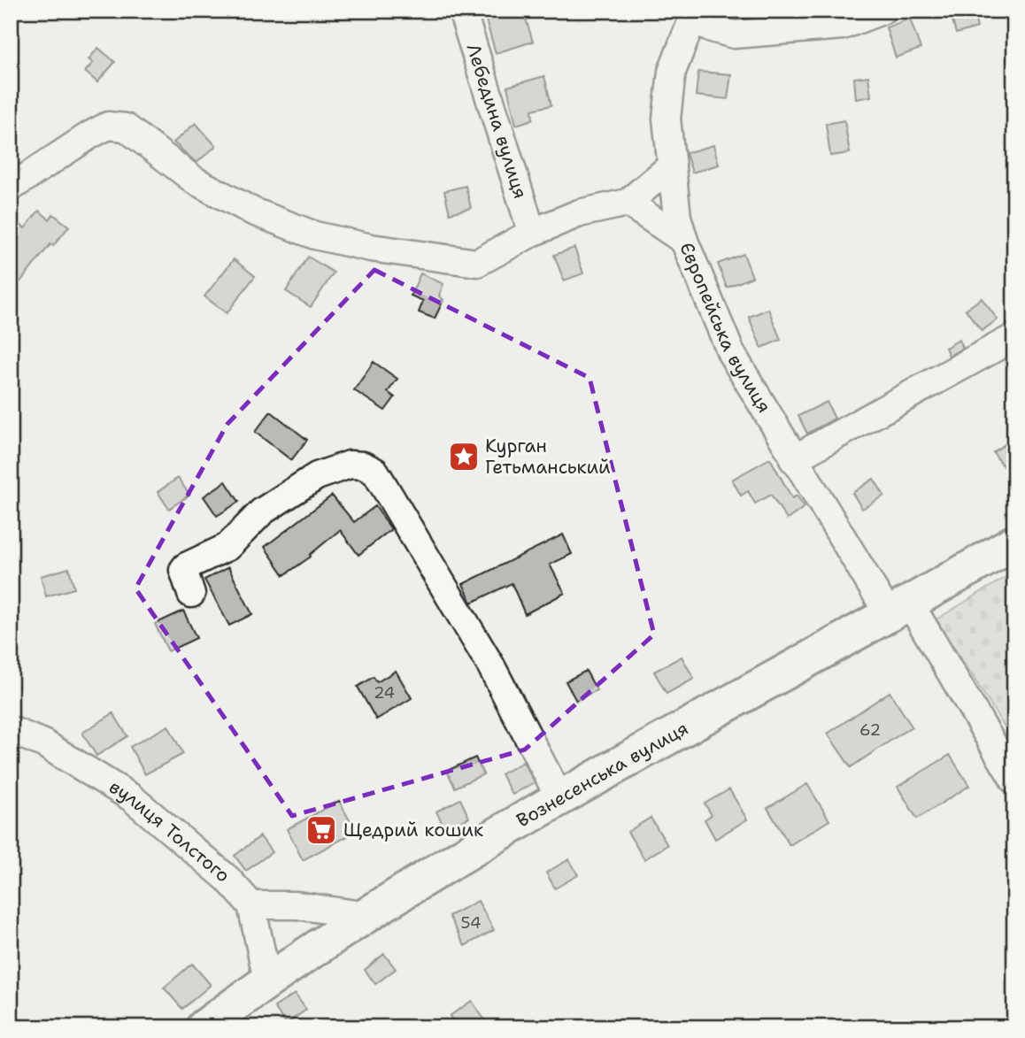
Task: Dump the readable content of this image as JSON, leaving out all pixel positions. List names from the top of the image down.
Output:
{
  "streets": {
    "main road": ["Вознесенська вулиця"],
    "street": ["Лебедина вулиця", "Європейська вулиця", "вулиця Толстого"]
  },
  "crossings": [
    ["Європейська вулиця", "Вознесенська вулиця"]
  ],
  "places": {
    "place": ["Курган Гетьманський"],
    "supermarket": ["Щедрий кошик"]
  },
  "house_numbers": ["24", "62", "54"]
}
